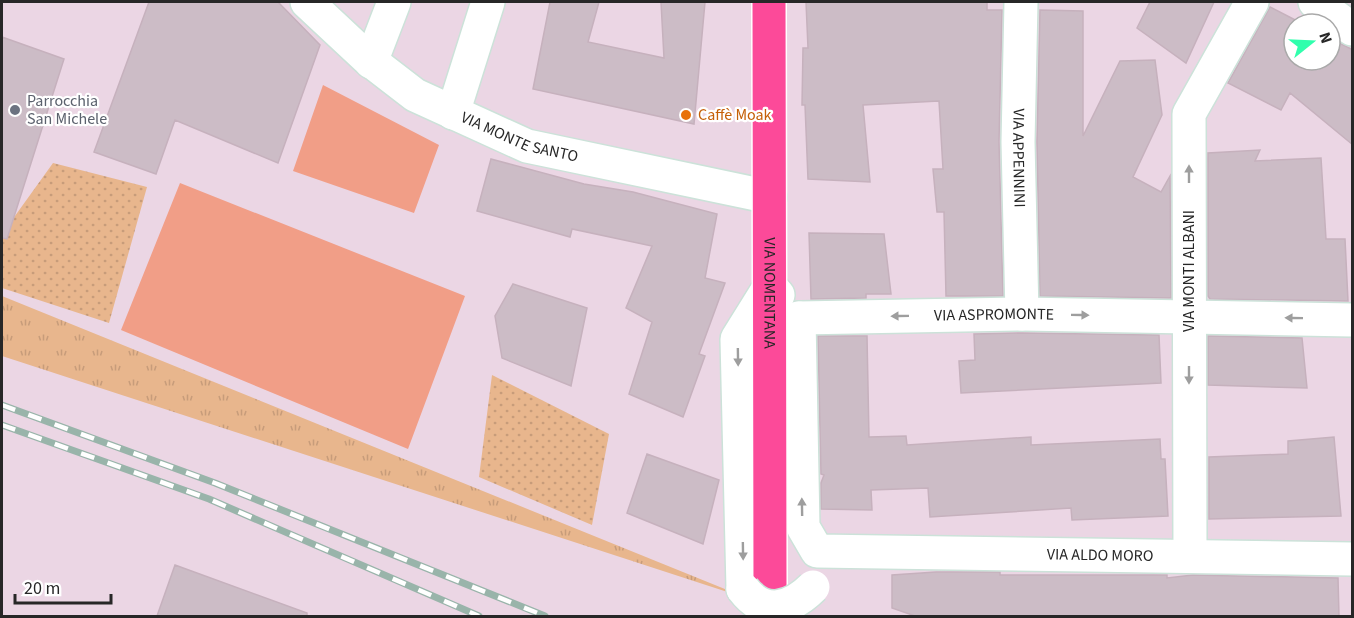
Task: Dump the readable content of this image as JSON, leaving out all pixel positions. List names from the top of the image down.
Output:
{
  "streets": {
    "main road": ["VIA NOMENTANA"],
    "street": [
      "VIA MONTE SANTO",
      "VIA APPENNINI",
      "VIA MONTI ALBANI",
      "VIA ASPROMONTE",
      "VIA ALDO MORO"
    ]
  },
  "crossings": [
    ["VIA MONTE SANTO", "VIA NOMENTANA"],
    ["VIA APPENNINI", "VIA ASPROMONTE"],
    ["VIA MONTI ALBANI", "VIA ASPROMONTE"],
    ["VIA MONTI ALBANI", "VIA ALDO MORO"],
    ["VIA ASPROMONTE", "VIA ALDO MORO"]
  ],
  "places": ["Parrocchia San Michele", "Caffè Moak"],
  "scale_bar": "20 m",
  "north": "right"
}
